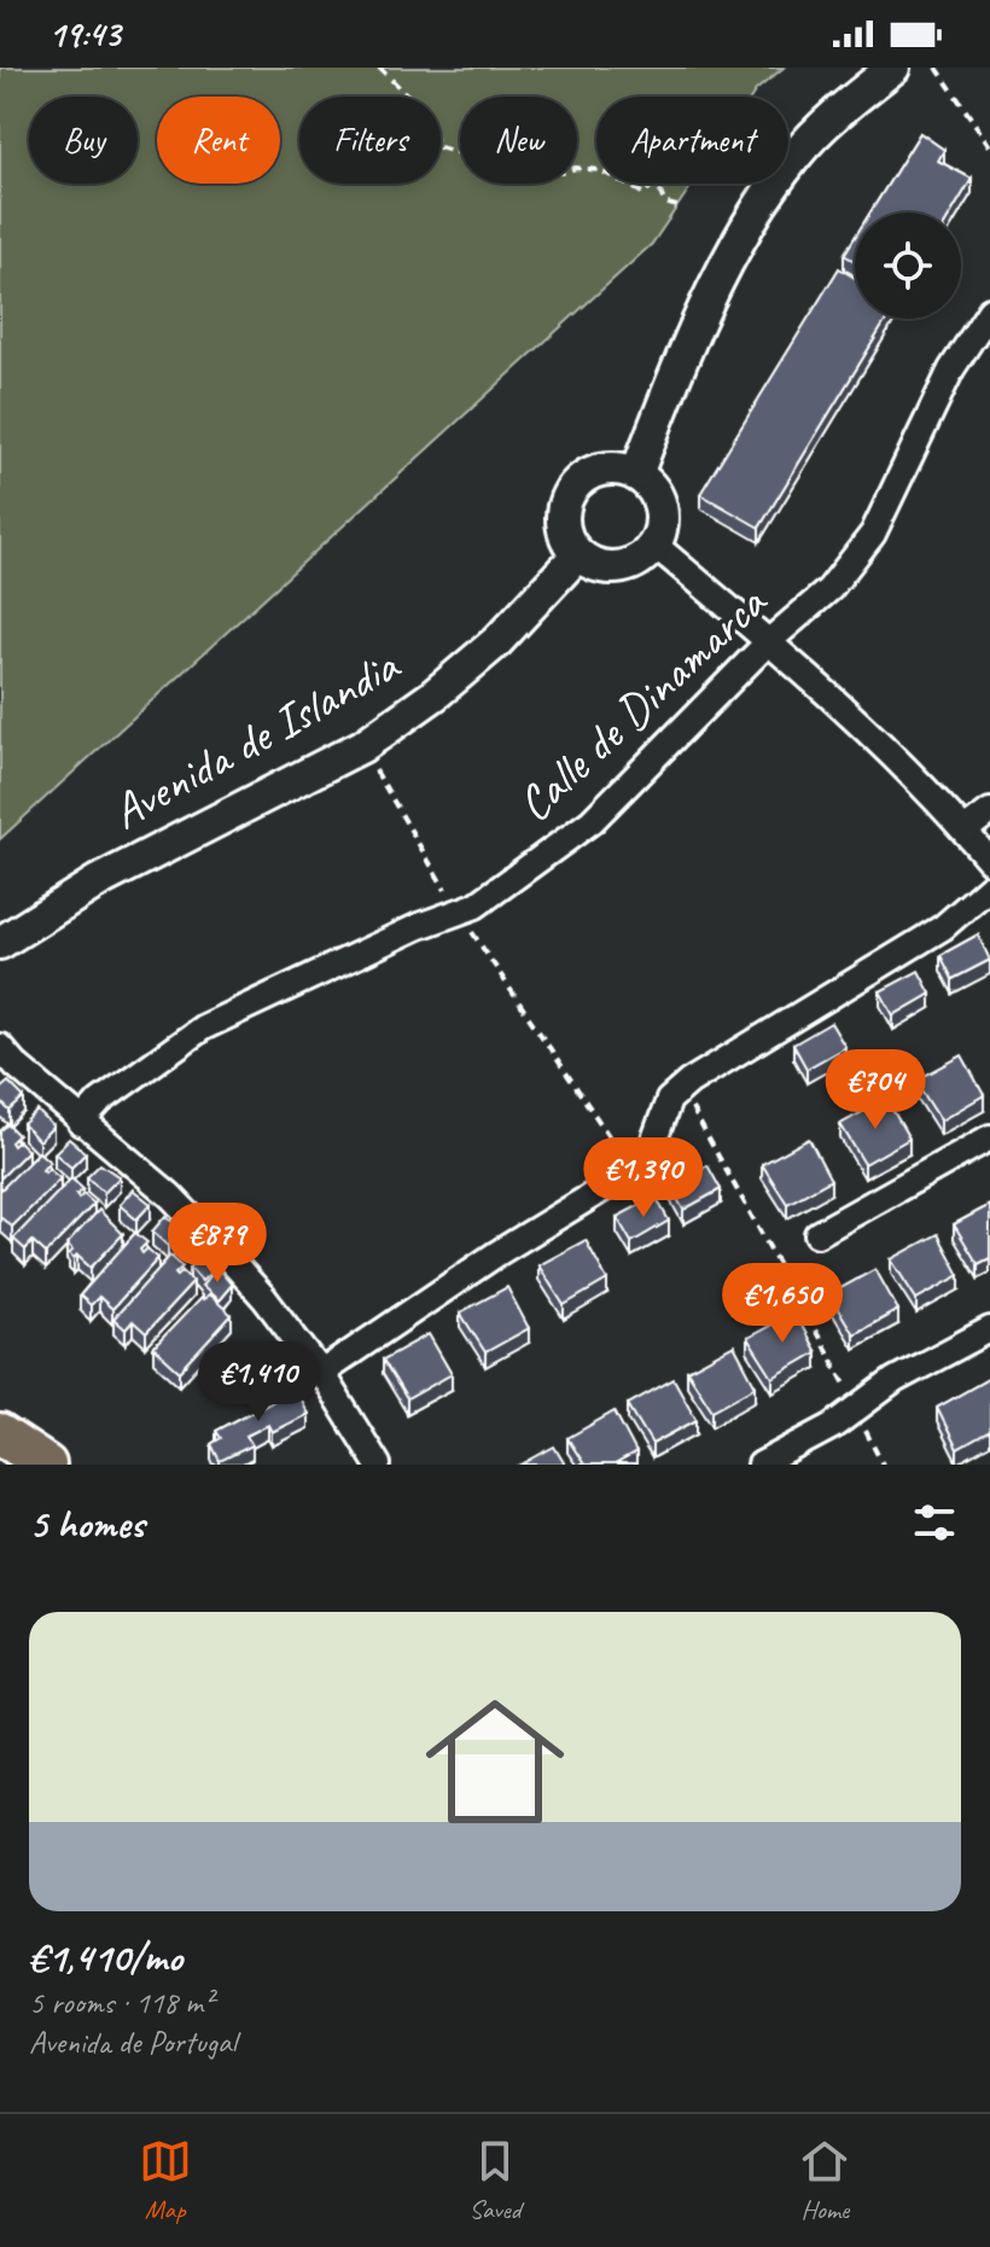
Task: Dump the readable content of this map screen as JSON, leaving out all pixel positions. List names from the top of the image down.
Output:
{
  "streets": {
    "street": ["Calle de Dinamarca", "Avenida de Islandia"]
  },
  "page": {
    "status": "19:43",
    "chip": [
      "Buy",
      "Rent",
      "Filters",
      "New",
      "Apartment"
    ],
    "price": [
      "€704",
      "€1,390",
      "€879",
      "€1,650",
      "€1,410"
    ],
    "heading": "5 homes",
    "list": [
      {
        "name": "€1,410/mo",
        "note": "5 rooms · 118 m² · Avenida de Portugal"
      }
    ],
    "tabs": ["Map", "Saved", "Home"]
  }
}
